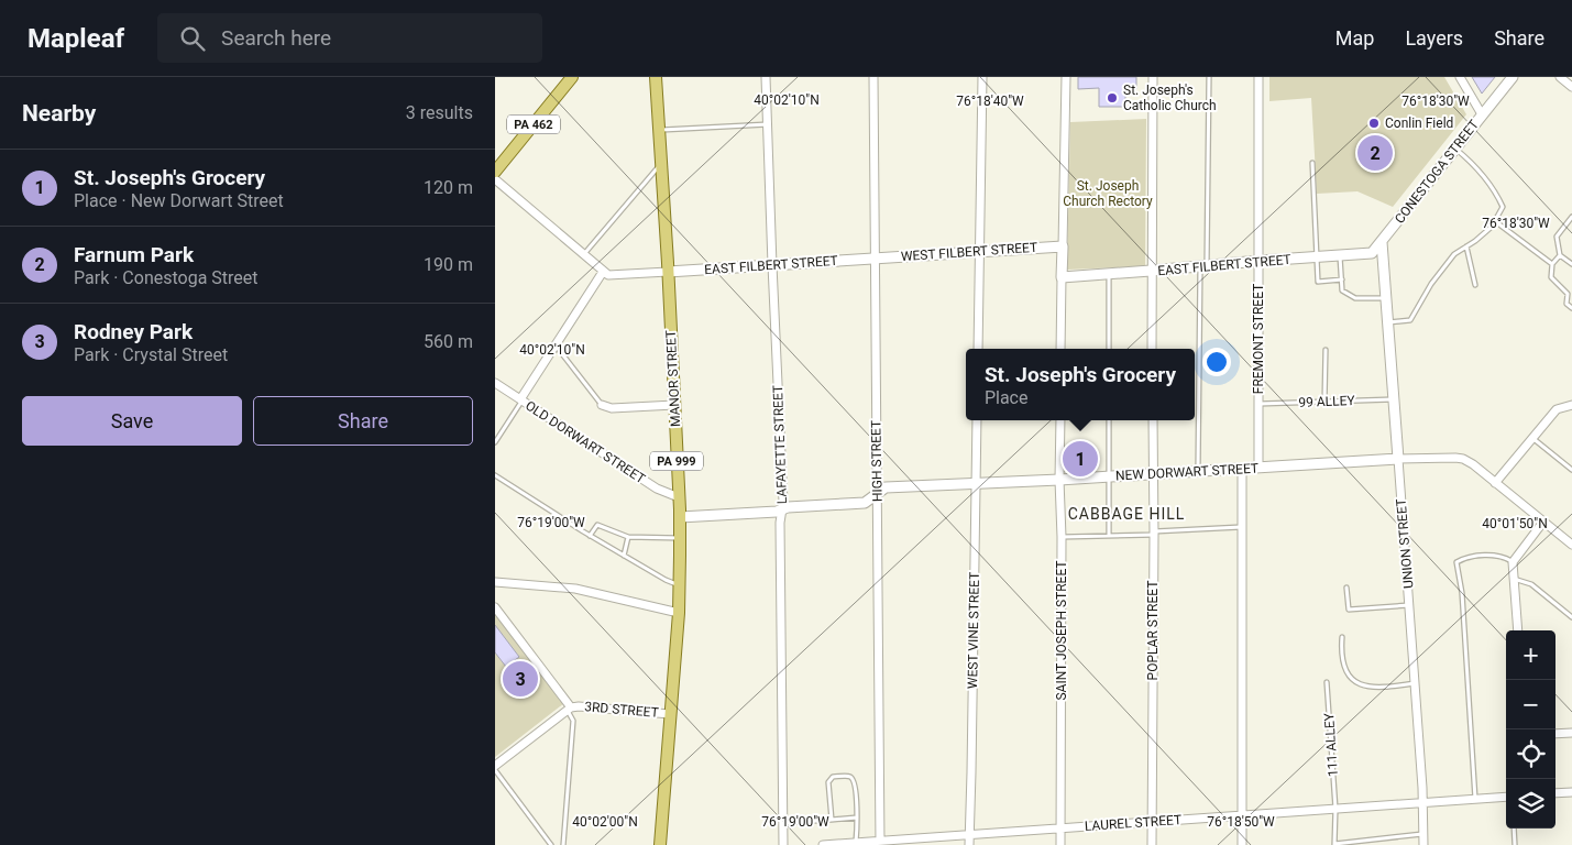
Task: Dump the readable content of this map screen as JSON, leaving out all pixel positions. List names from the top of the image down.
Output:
{
  "streets": {
    "main road": ["PA 462", "MANOR STREET", "PA 999"],
    "street": [
      "CONESTOGA STREET",
      "WEST FILBERT STREET",
      "EAST FILBERT STREET",
      "FREMONT STREET",
      "OLD DORWART STREET",
      "LAFAYETTE STREET",
      "HIGH STREET",
      "NEW DORWART STREET",
      "UNION STREET",
      "WEST VINE STREET",
      "SAINT JOSEPH STREET",
      "POPLAR STREET",
      "3RD STREET",
      "LAUREL STREET"
    ],
    "lane": ["99 ALLEY", "111 ALLEY"]
  },
  "crossings": [
    ["CONESTOGA STREET", "EAST FILBERT STREET"],
    ["CONESTOGA STREET", "UNION STREET"],
    ["WEST FILBERT STREET", "EAST FILBERT STREET"],
    ["WEST FILBERT STREET", "HIGH STREET"],
    ["EAST FILBERT STREET", "FREMONT STREET"],
    ["EAST FILBERT STREET", "MANOR STREET"],
    ["EAST FILBERT STREET", "LAFAYETTE STREET"],
    ["EAST FILBERT STREET", "HIGH STREET"],
    ["EAST FILBERT STREET", "UNION STREET"],
    ["FREMONT STREET", "99 ALLEY"],
    ["FREMONT STREET", "NEW DORWART STREET"],
    ["MANOR STREET", "OLD DORWART STREET"],
    ["MANOR STREET", "NEW DORWART STREET"],
    ["MANOR STREET", "3RD STREET"],
    ["99 ALLEY", "UNION STREET"],
    ["LAFAYETTE STREET", "NEW DORWART STREET"],
    ["HIGH STREET", "NEW DORWART STREET"],
    ["HIGH STREET", "LAUREL STREET"],
    ["NEW DORWART STREET", "UNION STREET"],
    ["NEW DORWART STREET", "WEST VINE STREET"],
    ["NEW DORWART STREET", "SAINT JOSEPH STREET"],
    ["NEW DORWART STREET", "POPLAR STREET"],
    ["UNION STREET", "LAUREL STREET"],
    ["WEST VINE STREET", "LAUREL STREET"],
    ["SAINT JOSEPH STREET", "LAUREL STREET"],
    ["POPLAR STREET", "LAUREL STREET"],
    ["111 ALLEY", "LAUREL STREET"]
  ],
  "districts": ["CABBAGE HILL"],
  "parks": ["St. Joseph Church Rectory"],
  "places": ["St. Joseph's Catholic Church", "Conlin Field"],
  "page": {
    "header": "Mapleaf",
    "search": "Search here",
    "nav": ["Map", "Layers", "Share"],
    "heading": ["Nearby", "3 results"],
    "pins": ["2", "1", "3"],
    "list": [
      {
        "mark": "1",
        "name": "St. Joseph's Grocery",
        "note": "Place · New Dorwart Street",
        "value": "120 m"
      },
      {
        "mark": "2",
        "name": "Farnum Park",
        "note": "Park · Conestoga Street",
        "value": "190 m"
      },
      {
        "mark": "3",
        "name": "Rodney Park",
        "note": "Park · Crystal Street",
        "value": "560 m"
      }
    ],
    "popup": ["St. Joseph's Grocery", "Place"],
    "buttons": ["Save", "Share"],
    "map_buttons": ["+", "−"]
  },
  "coordinates": [
    "40°02'10\"N",
    "76°18'40\"W",
    "76°18'30\"W",
    "76°19'00\"W",
    "40°01'50\"N",
    "76°18'50\"W",
    "40°02'00\"N"
  ]
}
